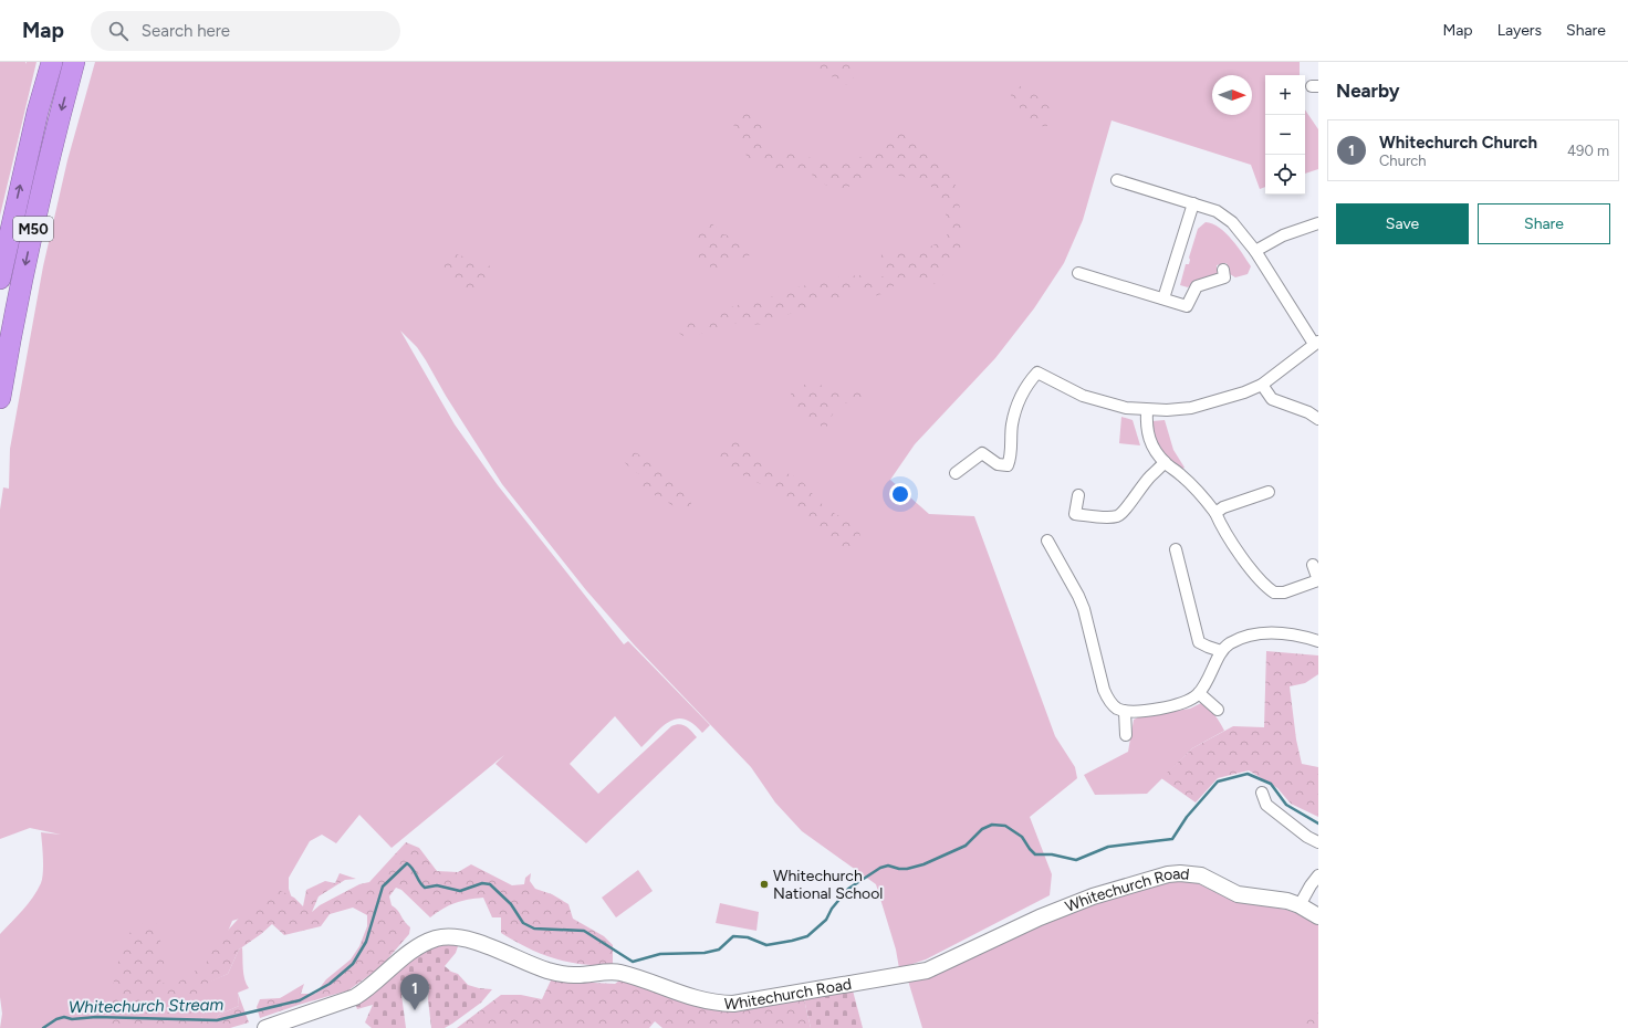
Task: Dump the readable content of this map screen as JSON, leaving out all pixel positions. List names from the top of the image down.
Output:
{
  "streets": {
    "highway": ["M50"],
    "street": ["Whitechurch Road"]
  },
  "water": ["Whitechurch Stream"],
  "places": ["Whitechurch National School"],
  "north": "right",
  "page": {
    "header": "Map",
    "search": "Search here",
    "nav": ["Map", "Layers", "Share"],
    "heading": "Nearby",
    "map_buttons": ["+", "−"],
    "list": [
      {
        "mark": "1",
        "name": "Whitechurch Church",
        "note": "Church",
        "value": "490 m"
      }
    ],
    "buttons": ["Save", "Share"],
    "pins": "1"
  }
}
